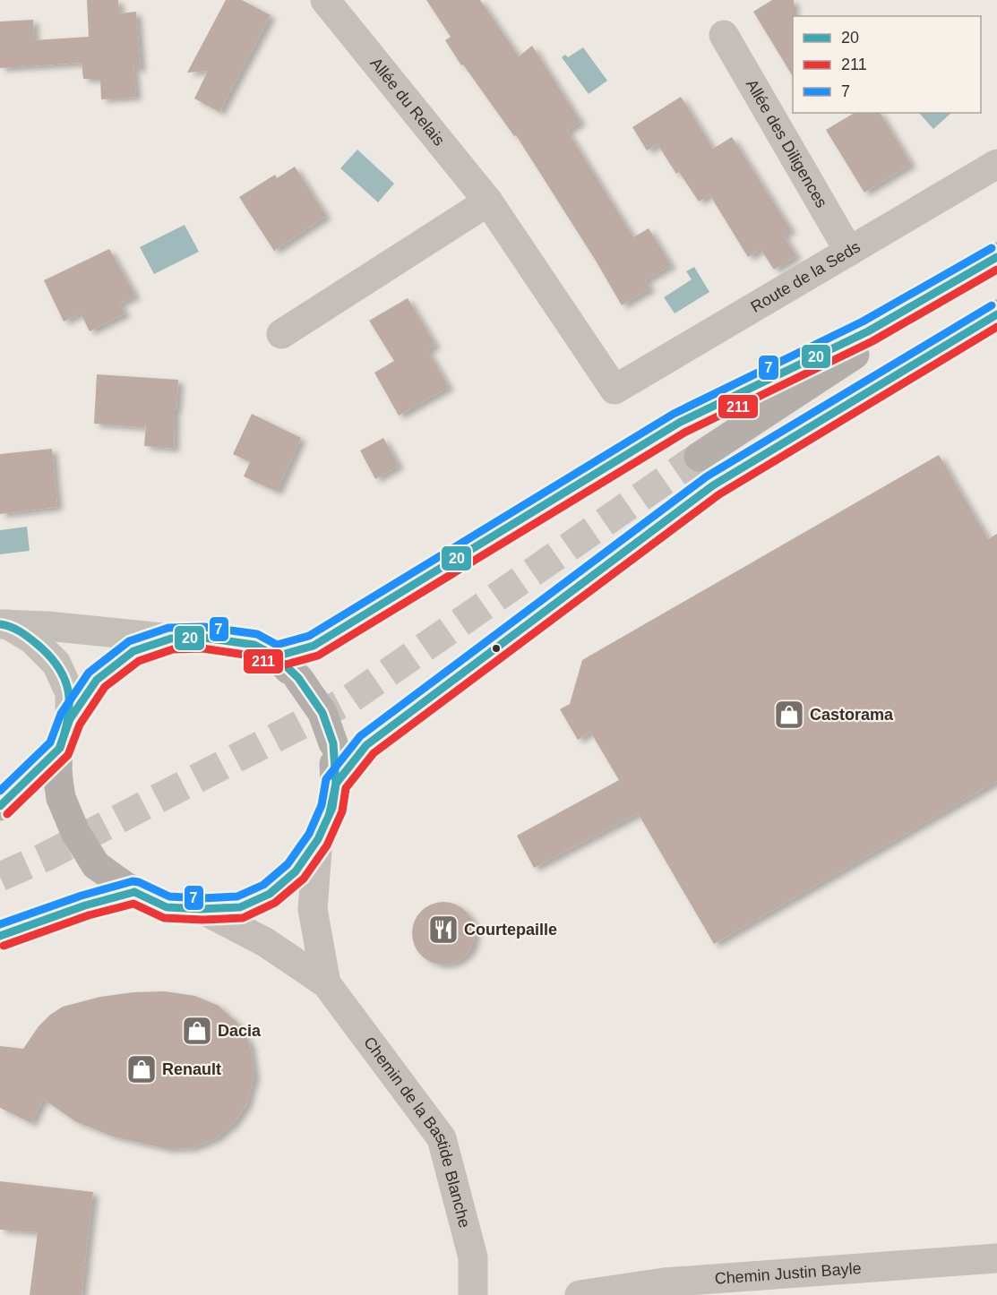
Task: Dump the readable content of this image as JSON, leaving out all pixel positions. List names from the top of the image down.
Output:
{
  "streets": {
    "street": [
      "Allée du Relais",
      "Allée des Diligences",
      "Route de la Seds",
      "Chemin de la Bastide Blanche",
      "Chemin Justin Bayle"
    ]
  },
  "crossings": [
    ["Allée du Relais", "Route de la Seds"],
    ["Allée des Diligences", "Route de la Seds"]
  ],
  "places": {
    "shop": ["Castorama", "Dacia", "Renault"],
    "restaurant": ["Courtepaille"]
  },
  "lines": ["transit line 7", "transit line 20", "transit line 211"],
  "legend": ["20", "211", "7"]
}
